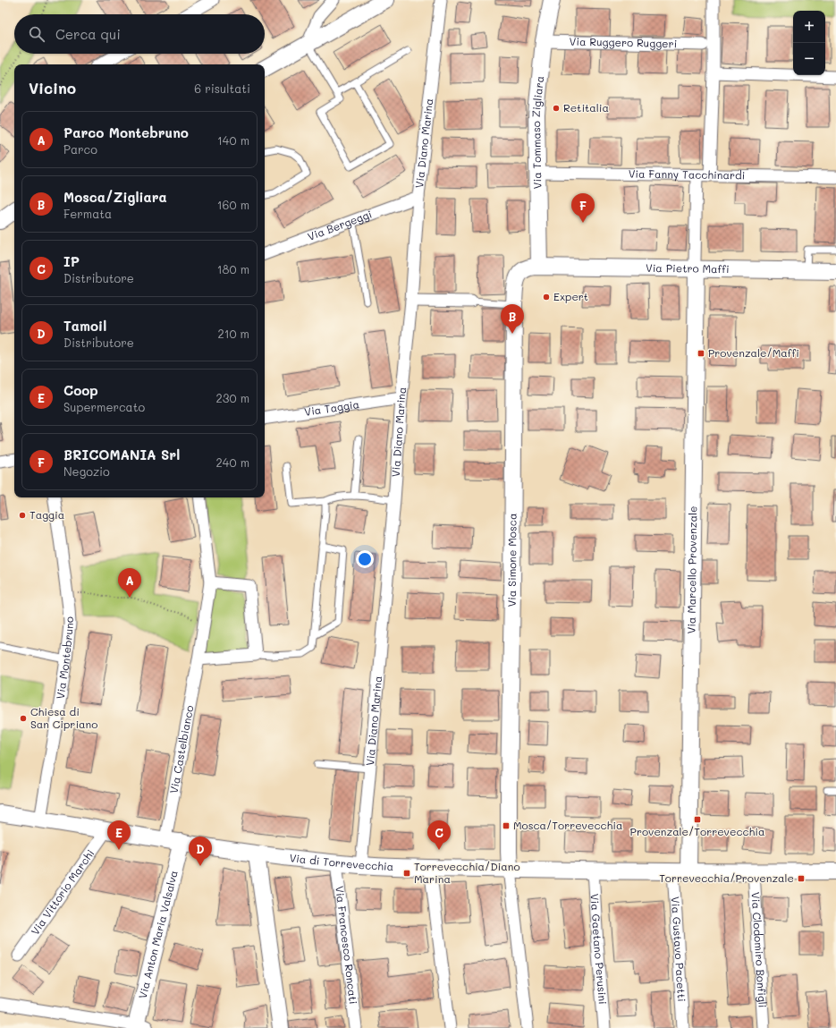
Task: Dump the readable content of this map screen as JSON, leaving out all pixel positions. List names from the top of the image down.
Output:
{
  "streets": {
    "street": [
      "Via Ruggero Ruggeri",
      "Via Tommaso Zigliara",
      "Via Diano Marina",
      "Via Fanny Tacchinardi",
      "Via Bergeggi",
      "Via Pietro Maffi",
      "Via Taggia",
      "Via Simone Mosca",
      "Via Marcello Provenzale",
      "Via Montebruno",
      "Via Castelbianco",
      "Via di Torrevecchia",
      "Via Vittorio Marchi",
      "Via Anton Maria Valsalva",
      "Via Francesco Roncati",
      "Via Gaetano Perusini",
      "Via Gustavo Pacetti",
      "Via Clodomiro Bonfigli"
    ]
  },
  "crossings": [
    ["Via Ruggero Ruggeri", "Via Tommaso Zigliara"],
    ["Via Tommaso Zigliara", "Via Fanny Tacchinardi"],
    ["Via Tommaso Zigliara", "Via Pietro Maffi"],
    ["Via Tommaso Zigliara", "Via Simone Mosca"],
    ["Via Diano Marina", "Via Bergeggi"],
    ["Via Diano Marina", "Via Taggia"],
    ["Via Diano Marina", "Via di Torrevecchia"],
    ["Via Pietro Maffi", "Via Simone Mosca"],
    ["Via Pietro Maffi", "Via Marcello Provenzale"],
    ["Via Simone Mosca", "Via di Torrevecchia"],
    ["Via Marcello Provenzale", "Via di Torrevecchia"],
    ["Via Marcello Provenzale", "Via Gustavo Pacetti"],
    ["Via Montebruno", "Via di Torrevecchia"],
    ["Via Castelbianco", "Via di Torrevecchia"],
    ["Via di Torrevecchia", "Via Vittorio Marchi"],
    ["Via di Torrevecchia", "Via Anton Maria Valsalva"],
    ["Via di Torrevecchia", "Via Francesco Roncati"],
    ["Via di Torrevecchia", "Via Gaetano Perusini"],
    ["Via di Torrevecchia", "Via Gustavo Pacetti"],
    ["Via di Torrevecchia", "Via Clodomiro Bonfigli"]
  ],
  "places": {
    "other": [
      "Retitalia",
      "Expert",
      "Taggia",
      "Chiesa di San Cipriano"
    ],
    "transit": [
      "Provenzale/Maffi",
      "Provenzale/Torrevecchia",
      "Mosca/Torrevecchia",
      "Torrevecchia/Diano Marina",
      "Torrevecchia/Provenzale"
    ]
  },
  "page": {
    "map_buttons": ["+", "−"],
    "search": "Cerca qui",
    "heading": ["Vicino", "6 risultati"],
    "list": [
      {
        "mark": "A",
        "name": "Parco Montebruno",
        "note": "Parco",
        "value": "140 m"
      },
      {
        "mark": "B",
        "name": "Mosca/Zigliara",
        "note": "Fermata",
        "value": "160 m"
      },
      {
        "mark": "C",
        "name": "IP",
        "note": "Distributore",
        "value": "180 m"
      },
      {
        "mark": "D",
        "name": "Tamoil",
        "note": "Distributore",
        "value": "210 m"
      },
      {
        "mark": "E",
        "name": "Coop",
        "note": "Supermercato",
        "value": "230 m"
      },
      {
        "mark": "F",
        "name": "BRICOMANIA Srl",
        "note": "Negozio",
        "value": "240 m"
      }
    ],
    "pins": [
      "F",
      "B",
      "A",
      "C",
      "E",
      "D"
    ]
  }
}
